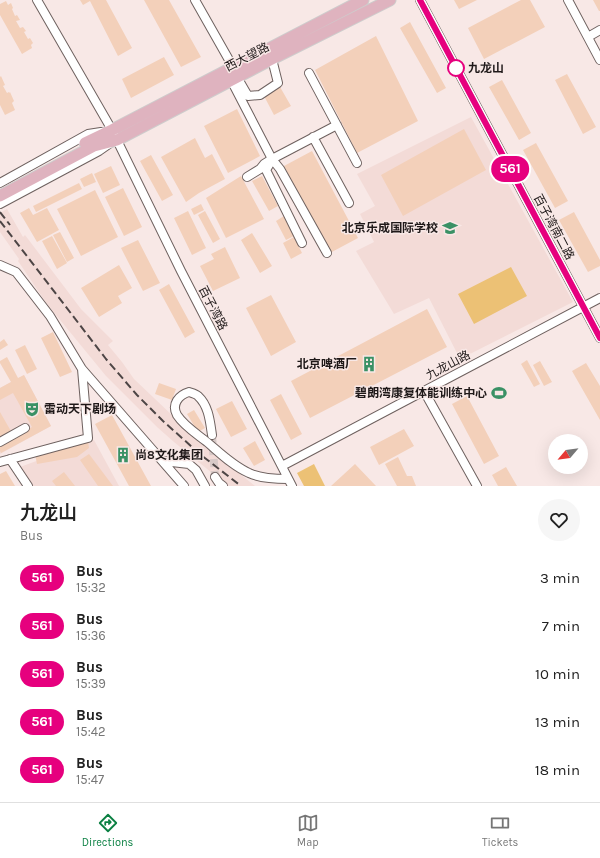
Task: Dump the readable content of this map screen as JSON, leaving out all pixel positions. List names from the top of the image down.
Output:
{
  "streets": {
    "main road": ["西大望路"],
    "street": ["百子湾南二路", "百子湾路", "九龙山路"]
  },
  "crossings": [
    ["西大望路", "百子湾路"],
    ["百子湾南二路", "九龙山路"],
    ["百子湾路", "九龙山路"]
  ],
  "places": {
    "other": ["九龙山"],
    "school or university": ["北京乐成国际学校"],
    "building": ["北京啤酒厂", "尚8文化集团"],
    "sports": ["碧朗湾康复体能训练中心"],
    "theatre": ["雷动天下剧场"]
  },
  "lines": ["bus line 561"],
  "north": "bottom left",
  "page": {
    "on_map": "561",
    "heading": ["九龙山", "Bus"],
    "list": [
      {
        "mark": "561",
        "name": "Bus",
        "note": "15:32",
        "value": "3 min"
      },
      {
        "mark": "561",
        "name": "Bus",
        "note": "15:36",
        "value": "7 min"
      },
      {
        "mark": "561",
        "name": "Bus",
        "note": "15:39",
        "value": "10 min"
      },
      {
        "mark": "561",
        "name": "Bus",
        "note": "15:42",
        "value": "13 min"
      },
      {
        "mark": "561",
        "name": "Bus",
        "note": "15:47",
        "value": "18 min"
      }
    ],
    "tabs": ["Directions", "Map", "Tickets"]
  }
}
